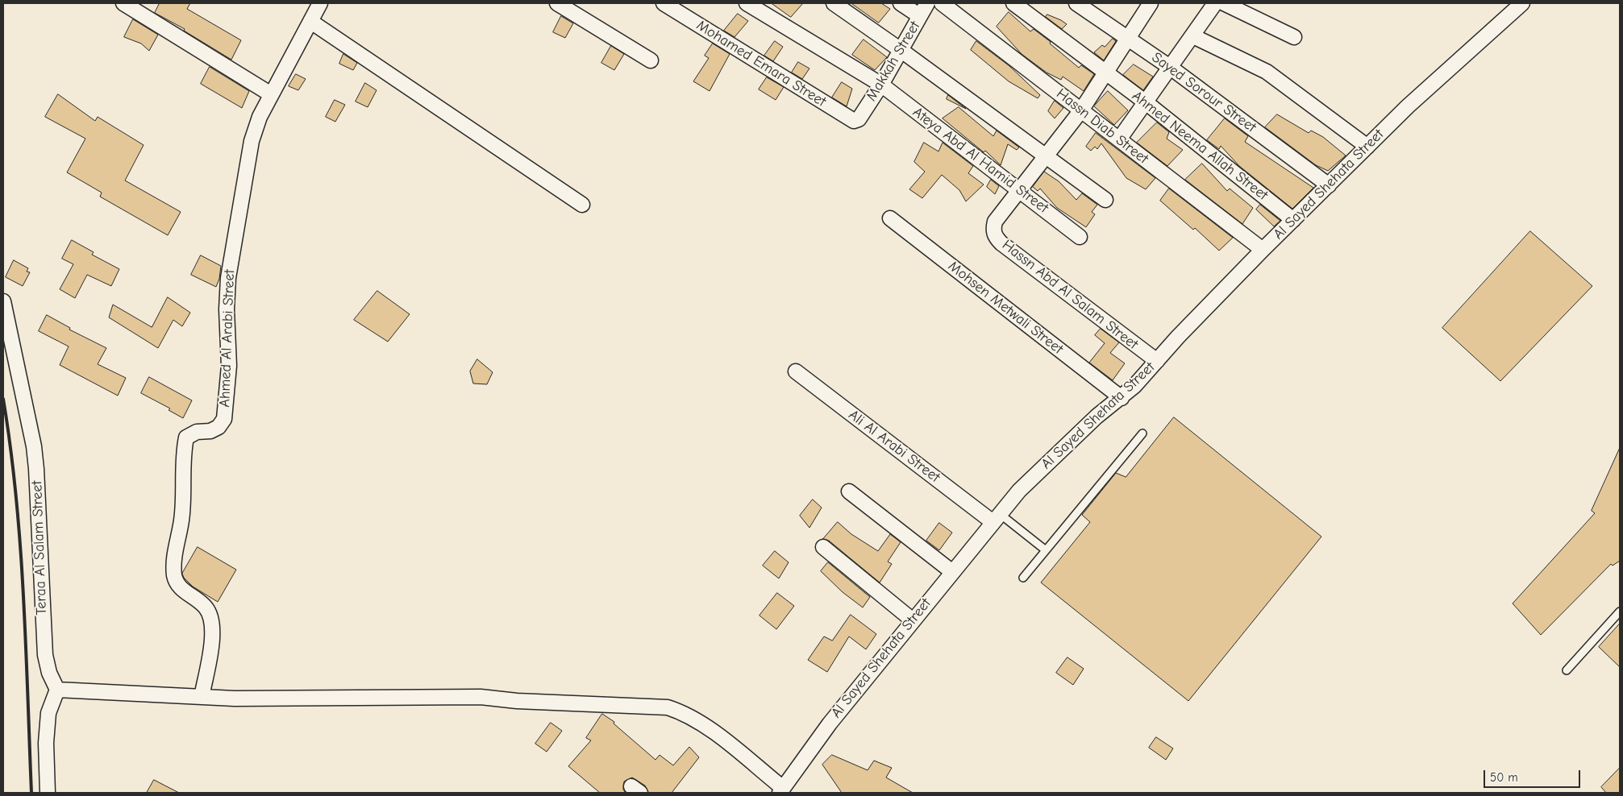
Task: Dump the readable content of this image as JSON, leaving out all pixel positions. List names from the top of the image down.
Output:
{
  "streets": {
    "street": [
      "Makkah Street",
      "Mohamed Emara Street",
      "Sayed Sorour Street",
      "Hassn Diab Street",
      "Ahmed Neema Allah Street",
      "Ateya Abd Al Hamid Street",
      "Al Sayed Shehata Street",
      "Hassn Abd Al Salam Street",
      "Mohsen Metwali Street",
      "Ahmed Al Arabi Street",
      "Ali Al Arabi Street",
      "Teraa Al Salam Street"
    ]
  },
  "crossings": [
    ["Makkah Street", "Mohamed Emara Street"],
    ["Makkah Street", "Ateya Abd Al Hamid Street"],
    ["Sayed Sorour Street", "Al Sayed Shehata Street"],
    ["Hassn Diab Street", "Al Sayed Shehata Street"],
    ["Ahmed Neema Allah Street", "Al Sayed Shehata Street"],
    ["Ateya Abd Al Hamid Street", "Hassn Abd Al Salam Street"],
    ["Al Sayed Shehata Street", "Hassn Abd Al Salam Street"],
    ["Al Sayed Shehata Street", "Mohsen Metwali Street"],
    ["Al Sayed Shehata Street", "Ali Al Arabi Street"]
  ],
  "scale_bar": "50 m"
}
